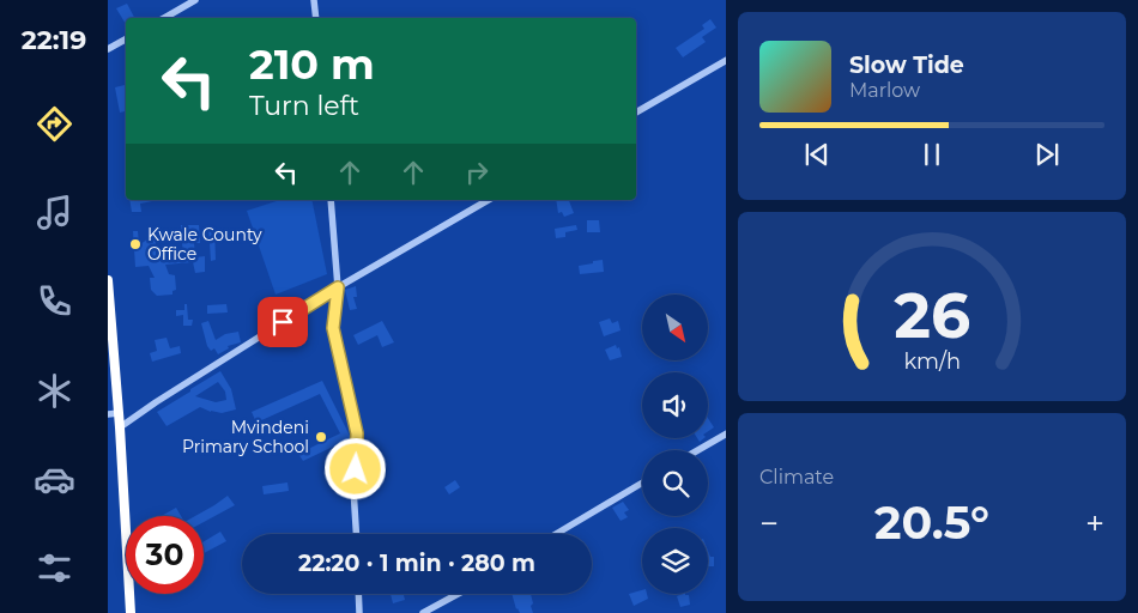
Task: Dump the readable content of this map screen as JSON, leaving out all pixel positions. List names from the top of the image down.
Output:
{
  "places": ["Kwale County Office", "Mvindeni Primary School"],
  "north": "bottom right",
  "page": {
    "tabs": "22:19",
    "turn": ["210 m", "Turn left"],
    "song": ["Slow Tide", "Marlow"],
    "tile": "Climate",
    "heat": ["−", "20.5°", "+"],
    "limit": "30",
    "trip": "22:20 · 1 min · 280 m",
    "gauge": ["26", "km/h"]
  }
}
